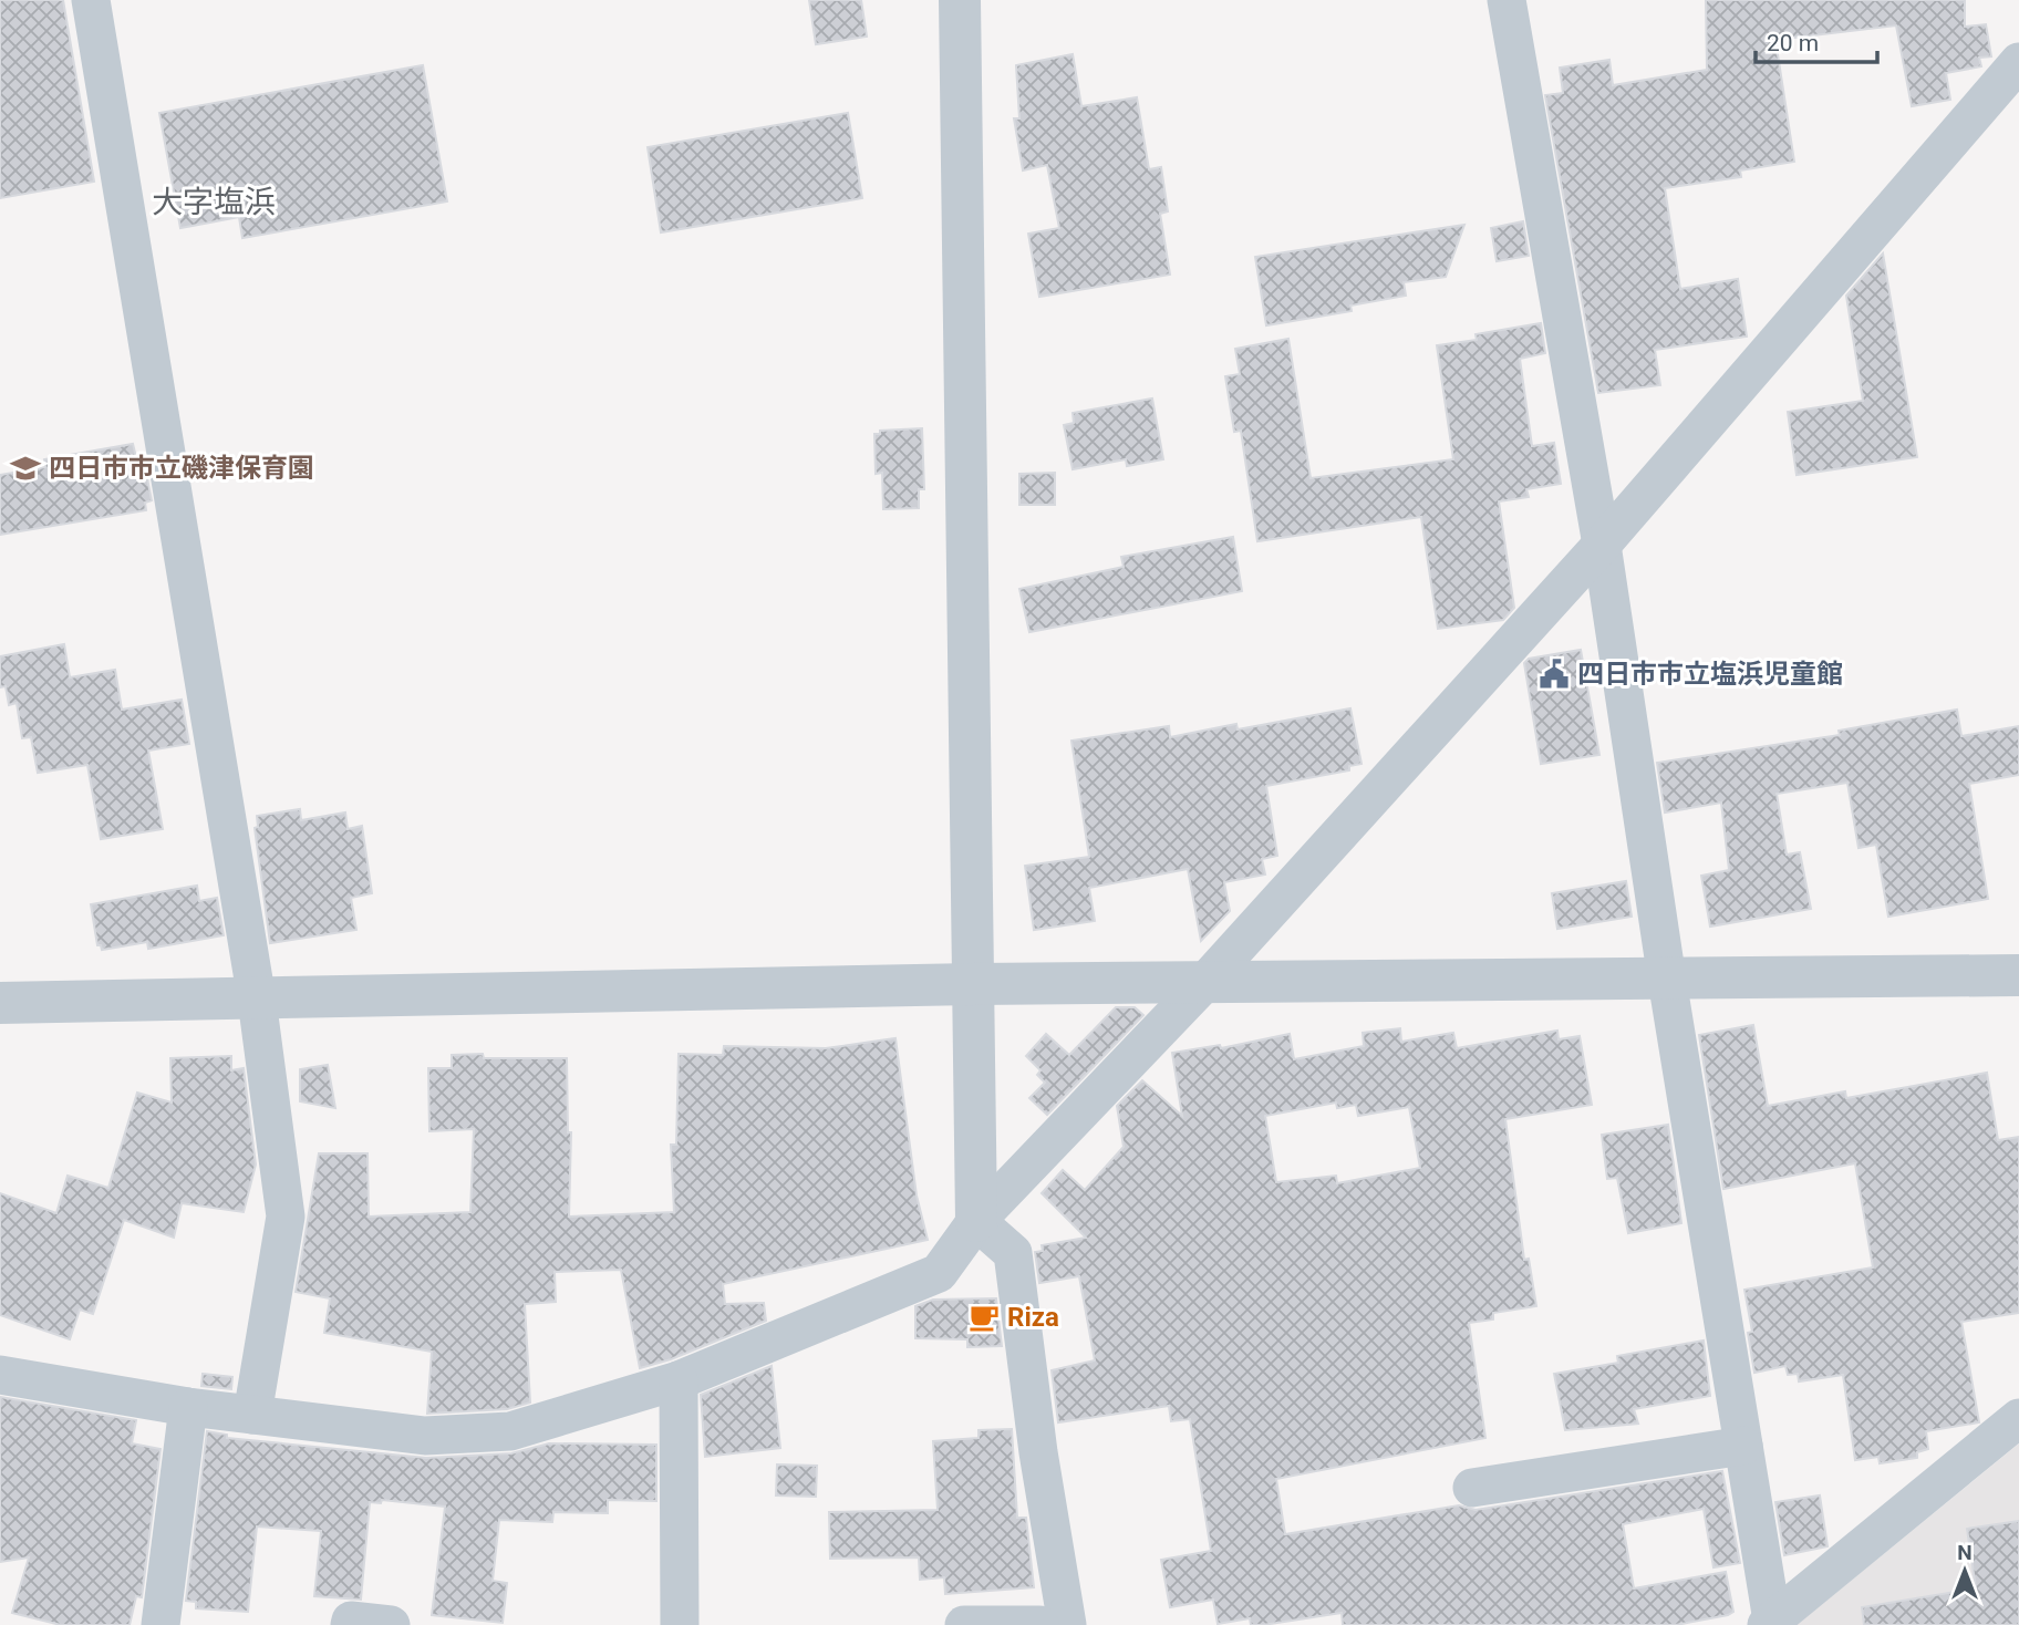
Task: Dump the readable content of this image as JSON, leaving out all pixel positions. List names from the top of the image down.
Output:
{
  "districts": ["大字塩浜"],
  "places": {
    "school or university": ["四日市市立磯津保育園"],
    "public building": ["四日市市立塩浜児童館"],
    "cafe": ["Riza"]
  },
  "scale_bar": "20 m",
  "north": "top"
}
